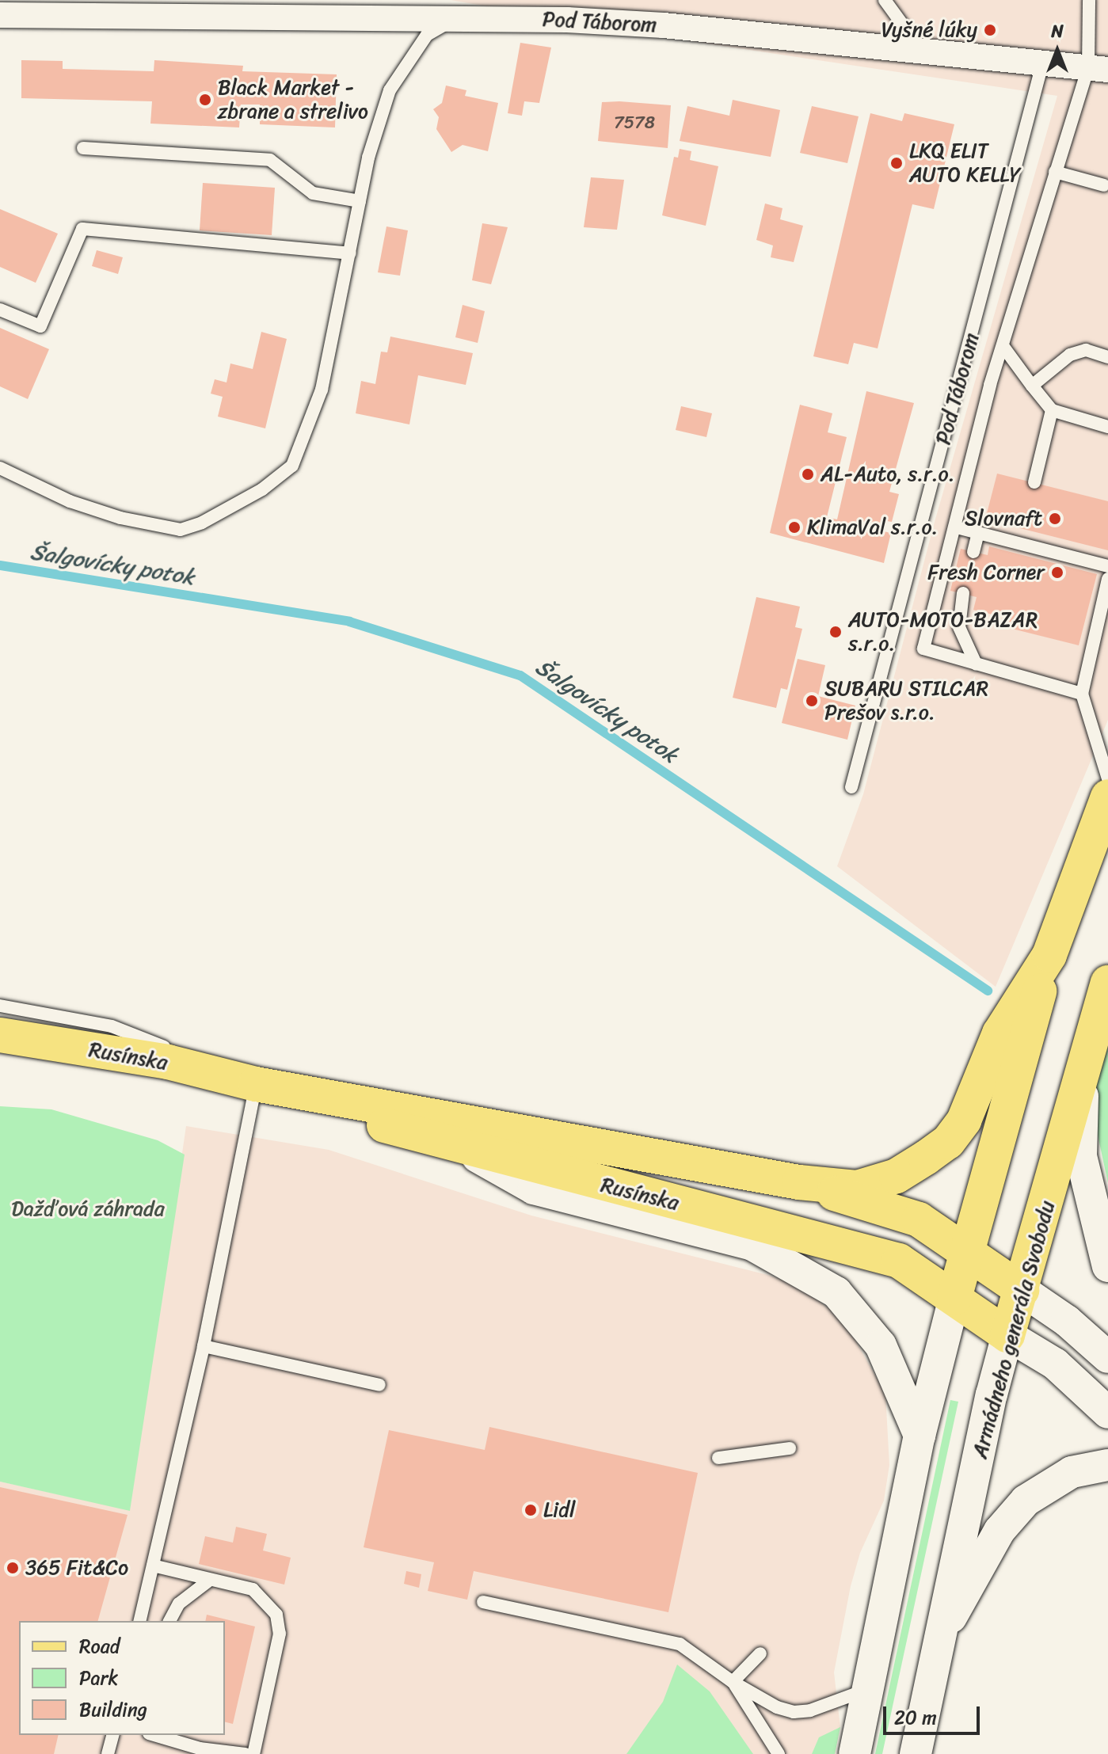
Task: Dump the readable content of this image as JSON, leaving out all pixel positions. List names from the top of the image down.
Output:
{
  "streets": {
    "main road": ["Rusínska", "Armádneho generála Svobodu"],
    "street": ["Pod Táborom"]
  },
  "crossings": [
    ["Rusínska", "Armádneho generála Svobodu"]
  ],
  "water": ["Šalgovícky potok"],
  "parks": ["Dažďová záhrada"],
  "places": [
    "Vyšné lúky",
    "Black Market - zbrane a strelivo",
    "LKQ ELIT AUTO KELLY",
    "AL-Auto, s.r.o.",
    "Slovnaft",
    "KlimaVal s.r.o.",
    "Fresh Corner",
    "AUTO-MOTO-BAZAR s.r.o.",
    "SUBARU STILCAR Prešov s.r.o.",
    "Lidl",
    "365 Fit&Co"
  ],
  "house_numbers": ["7578"],
  "legend": ["Road", "Park", "Building"],
  "scale_bar": "20 m",
  "north": "top"
}
